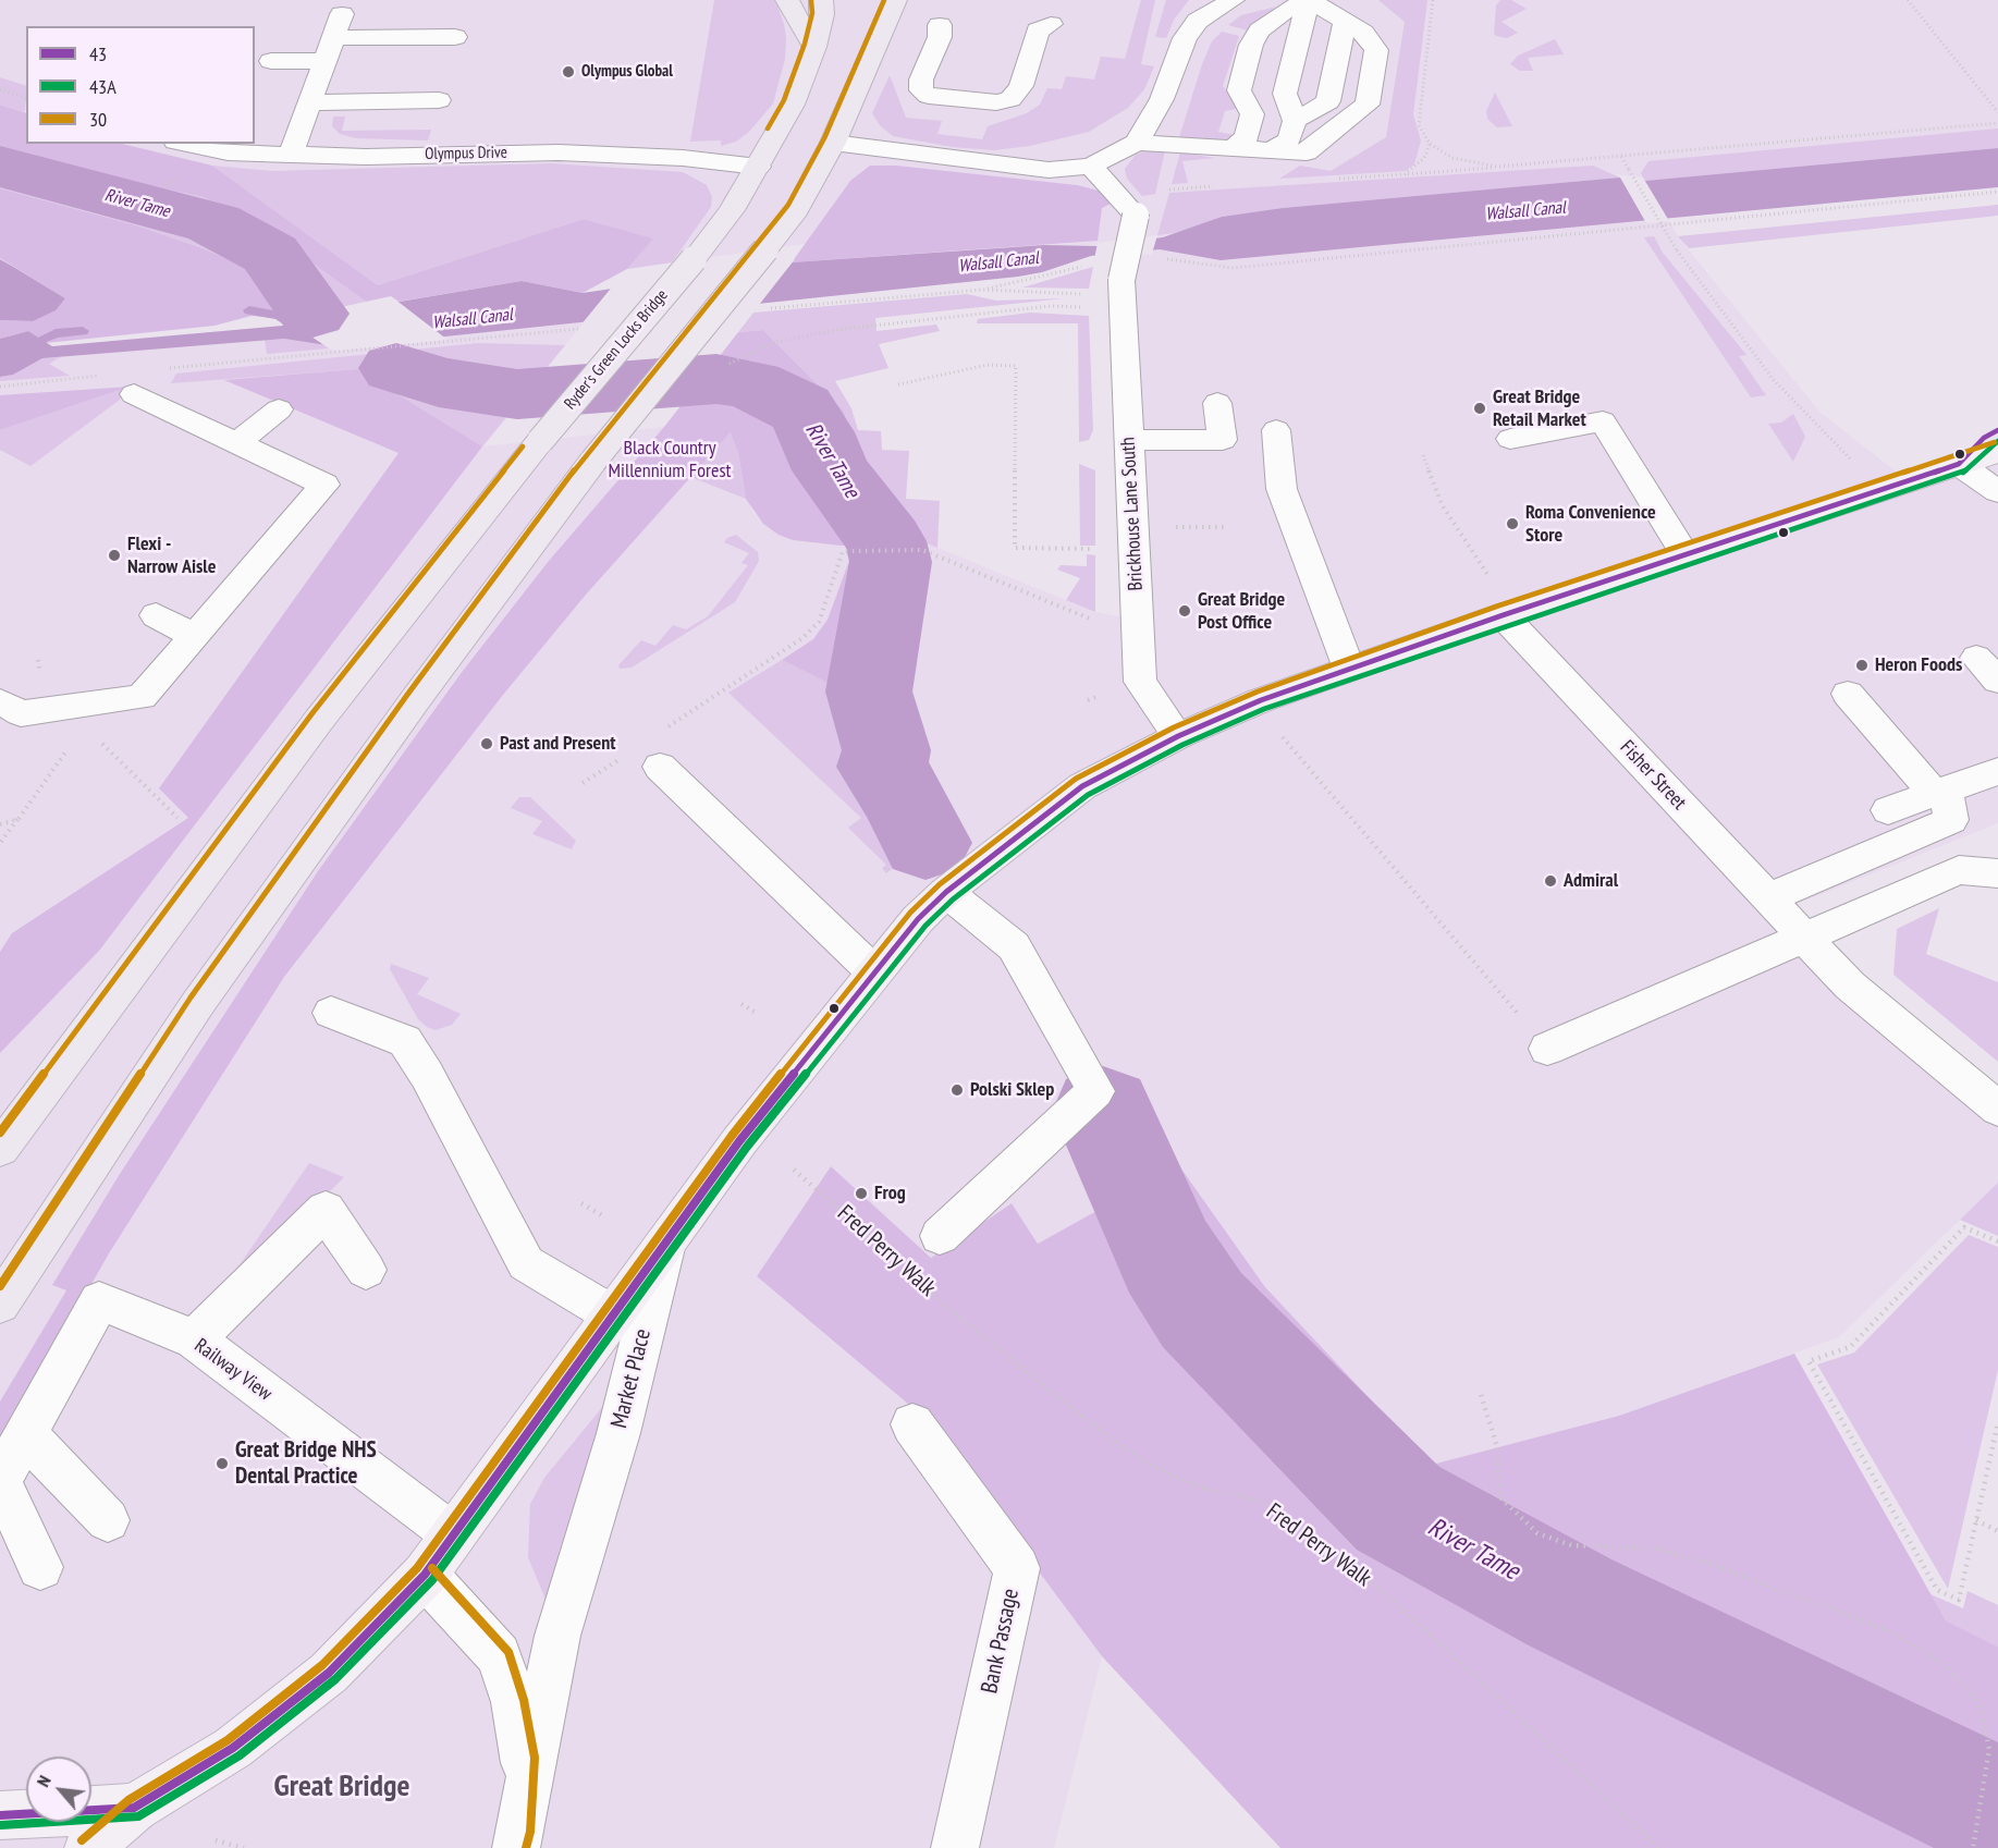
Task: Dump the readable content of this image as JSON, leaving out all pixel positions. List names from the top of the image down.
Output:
{
  "streets": {
    "highway": ["Ryder's Green Locks Bridge"],
    "main road": ["Market Place"],
    "street": [
      "Olympus Drive",
      "Brickhouse Lane South",
      "Fisher Street",
      "Railway View",
      "Bank Passage"
    ],
    "path": ["Fred Perry Walk"]
  },
  "crossings": [
    ["Olympus Drive", "Ryder's Green Locks Bridge"],
    ["Railway View", "Market Place"]
  ],
  "districts": ["Great Bridge"],
  "water": ["River Tame", "Walsall Canal"],
  "parks": ["Black Country Millennium Forest"],
  "places": [
    "Olympus Global",
    "Great Bridge Retail Market",
    "Roma Convenience Store",
    "Flexi - Narrow Aisle",
    "Great Bridge Post Office",
    "Heron Foods",
    "Past and Present",
    "Admiral",
    "Polski Sklep",
    "Frog",
    "Great Bridge NHS Dental Practice"
  ],
  "lines": ["transit line 30", "transit line 43", "transit line 43A"],
  "legend": ["43", "43A", "30"],
  "north": "top left"
}
